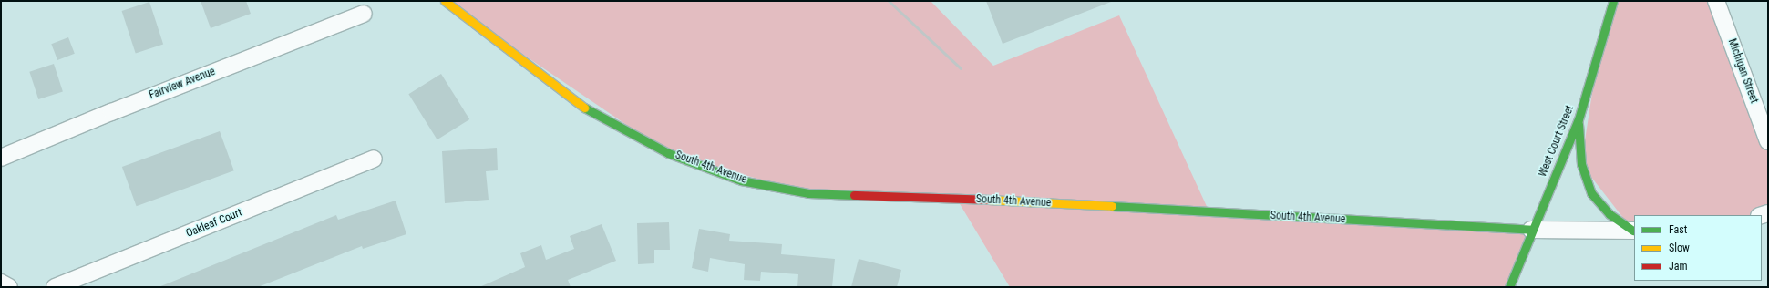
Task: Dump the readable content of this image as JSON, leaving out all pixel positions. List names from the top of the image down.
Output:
{
  "streets": {
    "street": [
      "Michigan Street",
      "Fairview Avenue",
      "West Court Street",
      "South 4th Avenue",
      "Oakleaf Court"
    ]
  },
  "crossings": [
    ["West Court Street", "South 4th Avenue"]
  ],
  "legend": ["Fast", "Slow", "Jam"]
}
